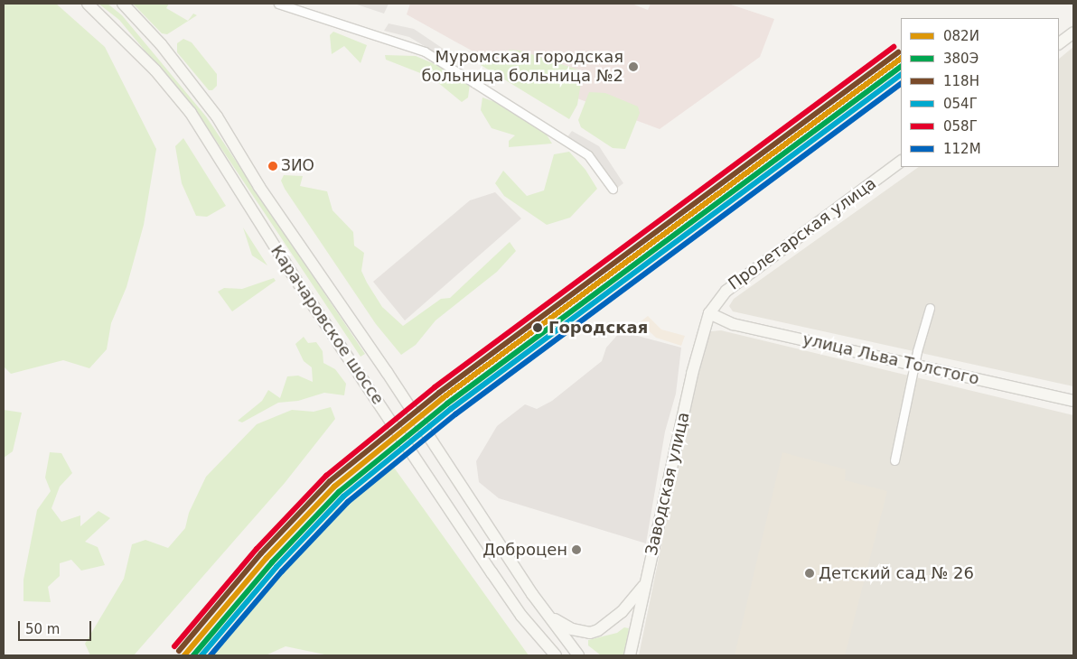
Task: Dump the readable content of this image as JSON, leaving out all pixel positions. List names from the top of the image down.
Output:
{
  "streets": {
    "street": [
      "Пролетарская улица",
      "Карачаровское шоссе",
      "улица Льва Толстого",
      "Заводская улица"
    ]
  },
  "crossings": [
    ["Пролетарская улица", "улица Льва Толстого"],
    ["Пролетарская улица", "Заводская улица"],
    ["улица Льва Толстого", "Заводская улица"]
  ],
  "places": [
    "Муромская городская больница больница №2",
    "ЗИО",
    "Городская",
    "Доброцен",
    "Детский сад № 26"
  ],
  "lines": [
    "transit line 058Г",
    "transit line 118Н",
    "transit line 082И",
    "transit line 380Э",
    "transit line 054Г",
    "transit line 112М"
  ],
  "legend": [
    "082И",
    "380Э",
    "118Н",
    "054Г",
    "058Г",
    "112М"
  ],
  "scale_bar": "50 m"
}
